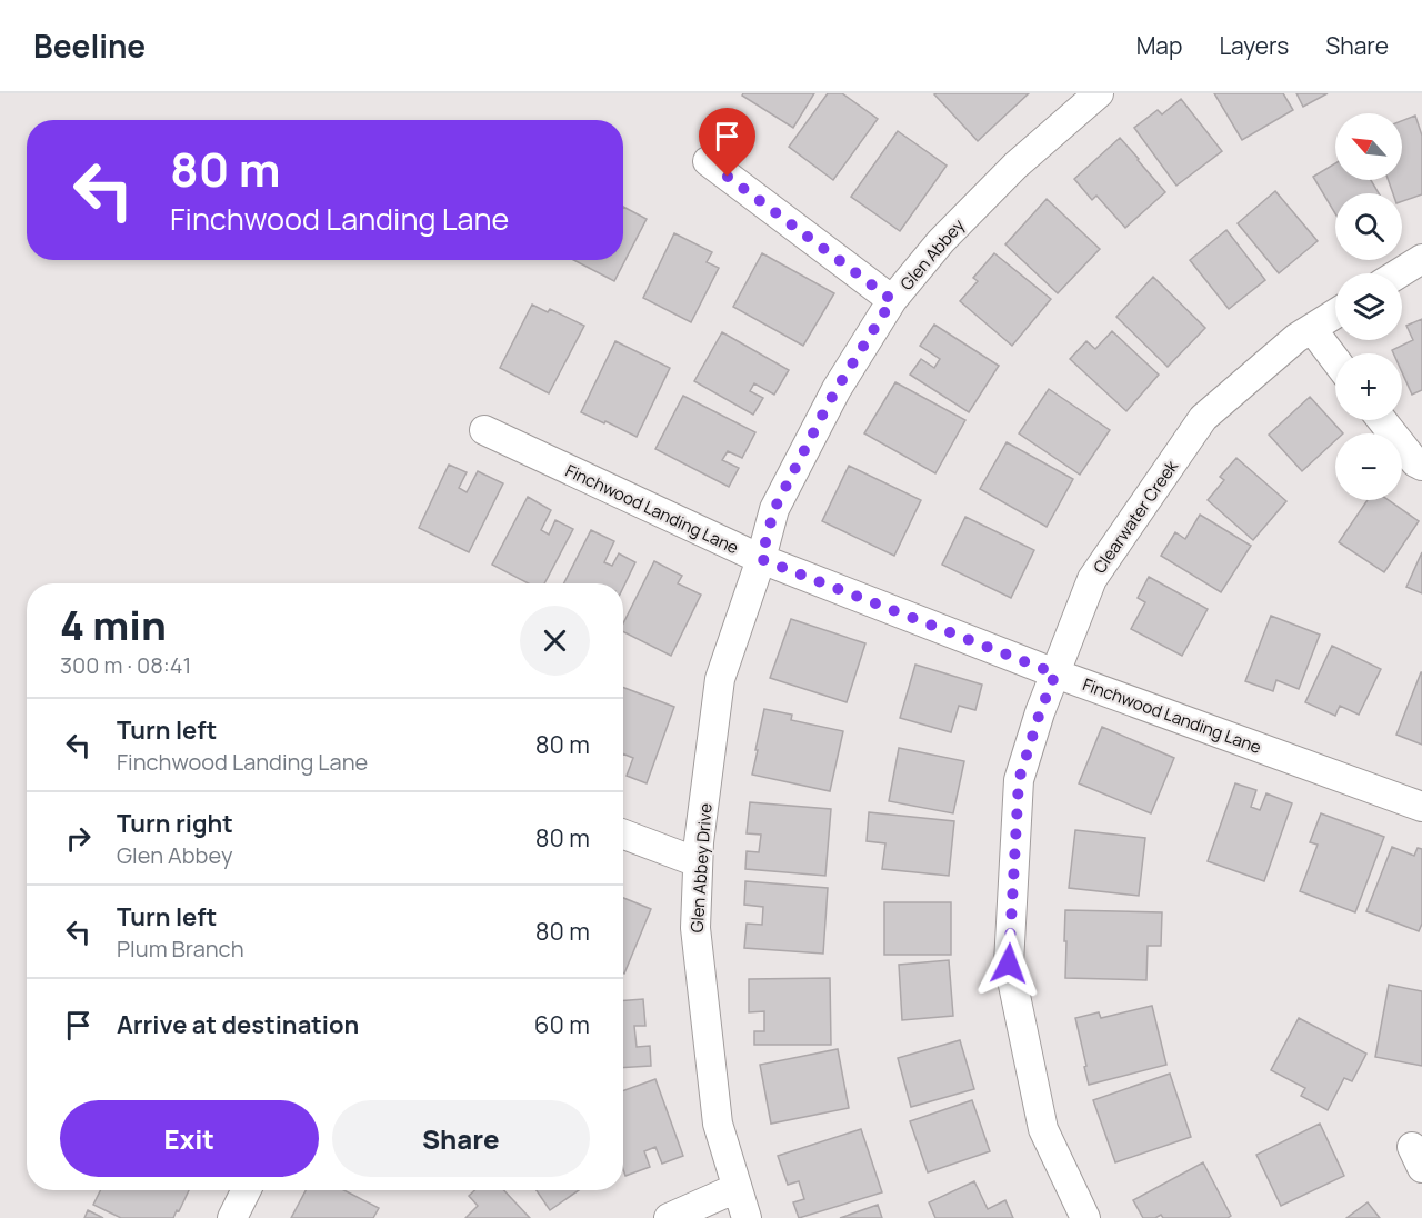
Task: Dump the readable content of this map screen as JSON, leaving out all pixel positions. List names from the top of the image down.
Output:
{
  "streets": {
    "street": [
      "Glen Abbey",
      "Finchwood Landing Lane",
      "Clearwater Creek",
      "Glen Abbey Drive"
    ]
  },
  "crossings": [
    ["Glen Abbey", "Finchwood Landing Lane"],
    ["Glen Abbey", "Glen Abbey Drive"],
    ["Finchwood Landing Lane", "Clearwater Creek"],
    ["Finchwood Landing Lane", "Glen Abbey Drive"]
  ],
  "north": "top left",
  "page": {
    "header": "Beeline",
    "nav": ["Map", "Layers", "Share"],
    "map_buttons": ["+", "−"],
    "turn": ["80 m", "Finchwood Landing Lane"],
    "heading": ["4 min", "300 m · 08:41"],
    "list": [
      {
        "name": "Turn left",
        "note": "Finchwood Landing Lane",
        "value": "80 m"
      },
      {
        "name": "Turn right",
        "note": "Glen Abbey",
        "value": "80 m"
      },
      {
        "name": "Turn left",
        "note": "Plum Branch",
        "value": "80 m"
      },
      {
        "name": "Arrive at destination",
        "value": "60 m"
      }
    ],
    "buttons": ["Exit", "Share"]
  }
}
